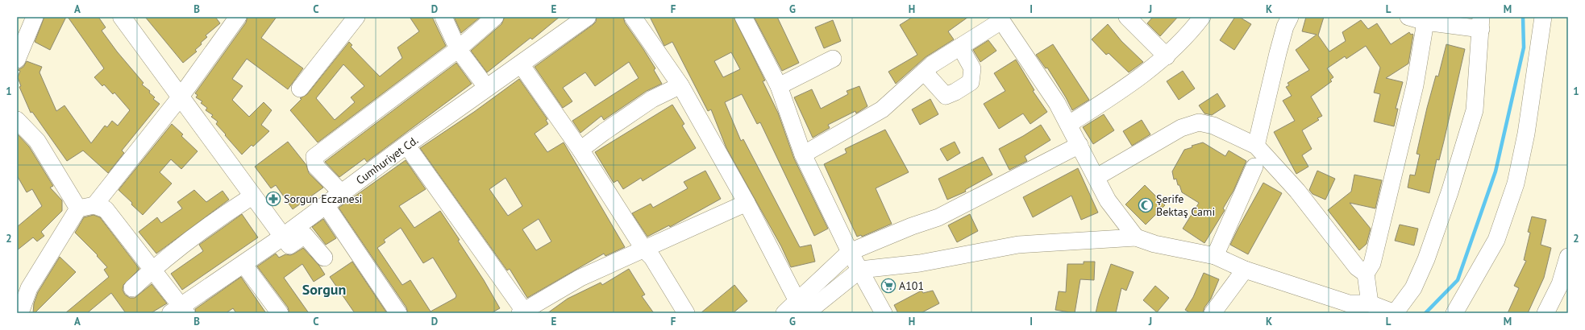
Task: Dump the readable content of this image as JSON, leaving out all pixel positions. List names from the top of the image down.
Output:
{
  "streets": {
    "main road": ["Cumhuriyet Cd."]
  },
  "districts": ["Sorgun"],
  "places": {
    "pharmacy": ["Sorgun Eczanesi"],
    "mosque": ["Şerife Bektaş Cami"],
    "supermarket": ["A101"]
  },
  "grid": {
    "columns": [
      "A",
      "B",
      "C",
      "D",
      "E",
      "F",
      "G",
      "H",
      "I",
      "J",
      "K",
      "L",
      "M"
    ],
    "rows": ["1", "2"]
  }
}
